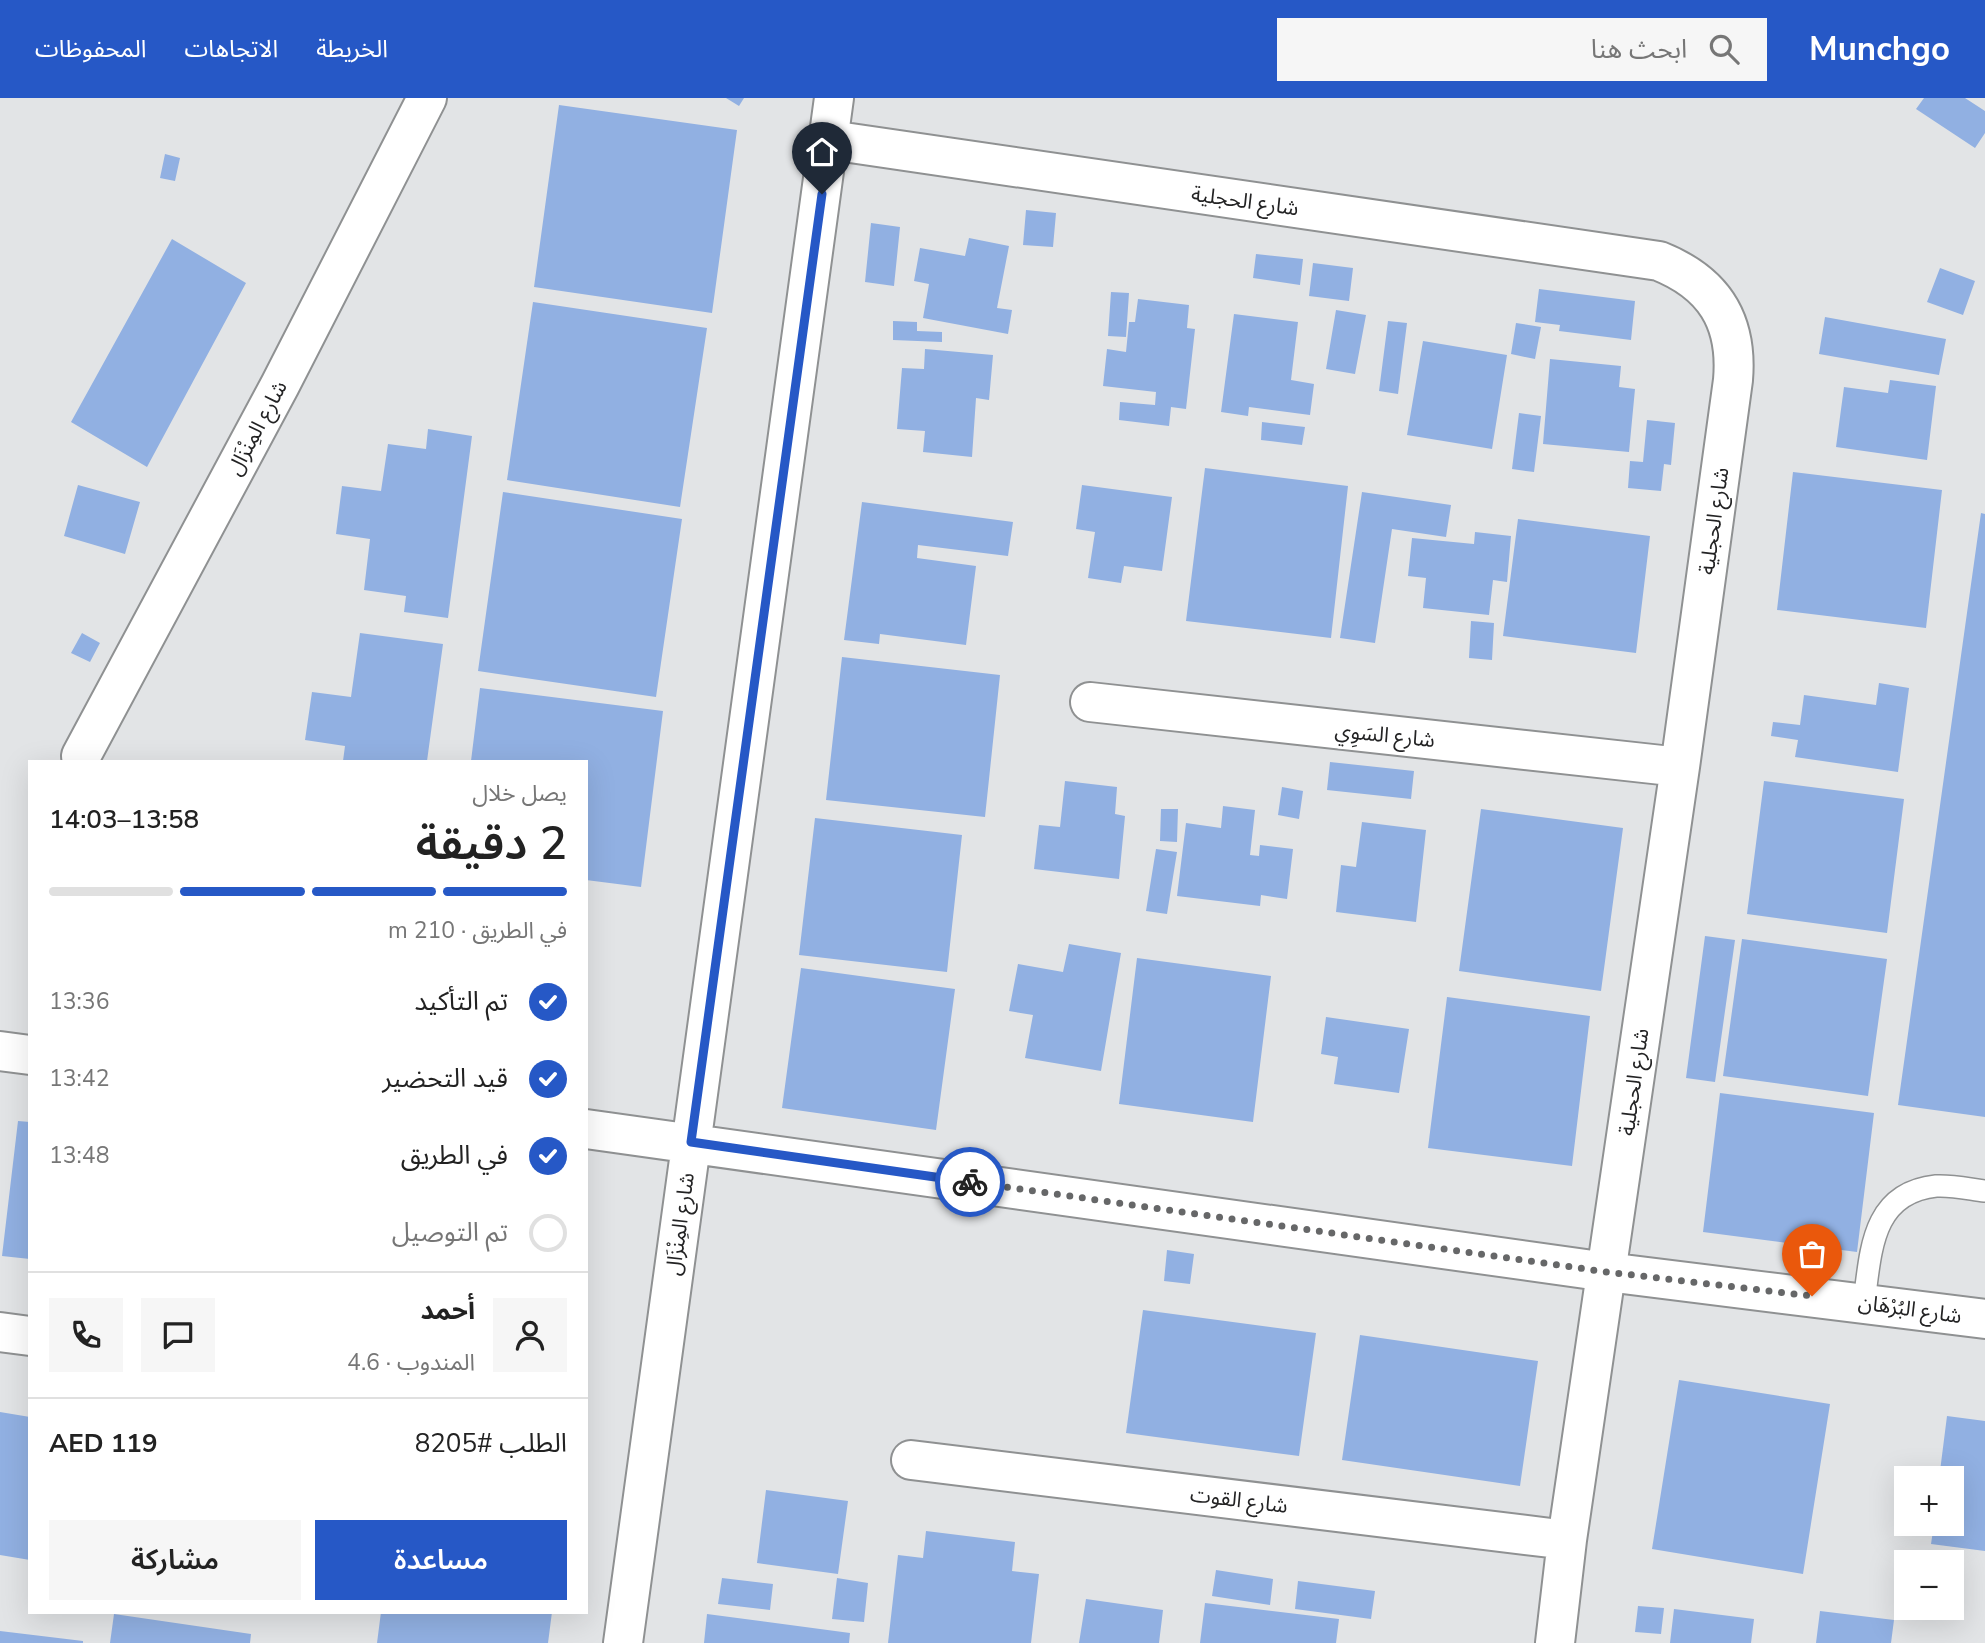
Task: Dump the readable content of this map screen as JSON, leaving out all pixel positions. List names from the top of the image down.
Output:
{
  "streets": {
    "street": [
      "شارع الحجلية",
      "شارع المِنْزَال",
      "شارع السَوِي",
      "شارع البُرْهَان",
      "شارع القوت"
    ]
  },
  "crossings": [
    ["شارع الحجلية", "شارع المِنْزَال"],
    ["شارع الحجلية", "شارع السَوِي"],
    ["شارع الحجلية", "شارع البُرْهَان"],
    ["شارع الحجلية", "شارع القوت"],
    ["شارع المِنْزَال", "شارع البُرْهَان"]
  ],
  "page": {
    "header": "Munchgo",
    "search": "ابحث هنا",
    "nav": ["الخريطة", "الاتجاهات", "المحفوظات"],
    "heading": ["2 دقيقة", "يصل خلال", "13:58–14:03"],
    "panel": [
      "أحمد",
      "المندوب · 4.6",
      "الطلب #8205",
      "AED 119"
    ],
    "bar": "في الطريق · 210 m",
    "list": [
      ["تم التأكيد", "13:36"],
      ["قيد التحضير", "13:42"],
      ["في الطريق", "13:48"],
      "تم التوصيل"
    ],
    "map_buttons": ["+", "−"],
    "buttons": ["مساعدة", "مشاركة"]
  }
}
